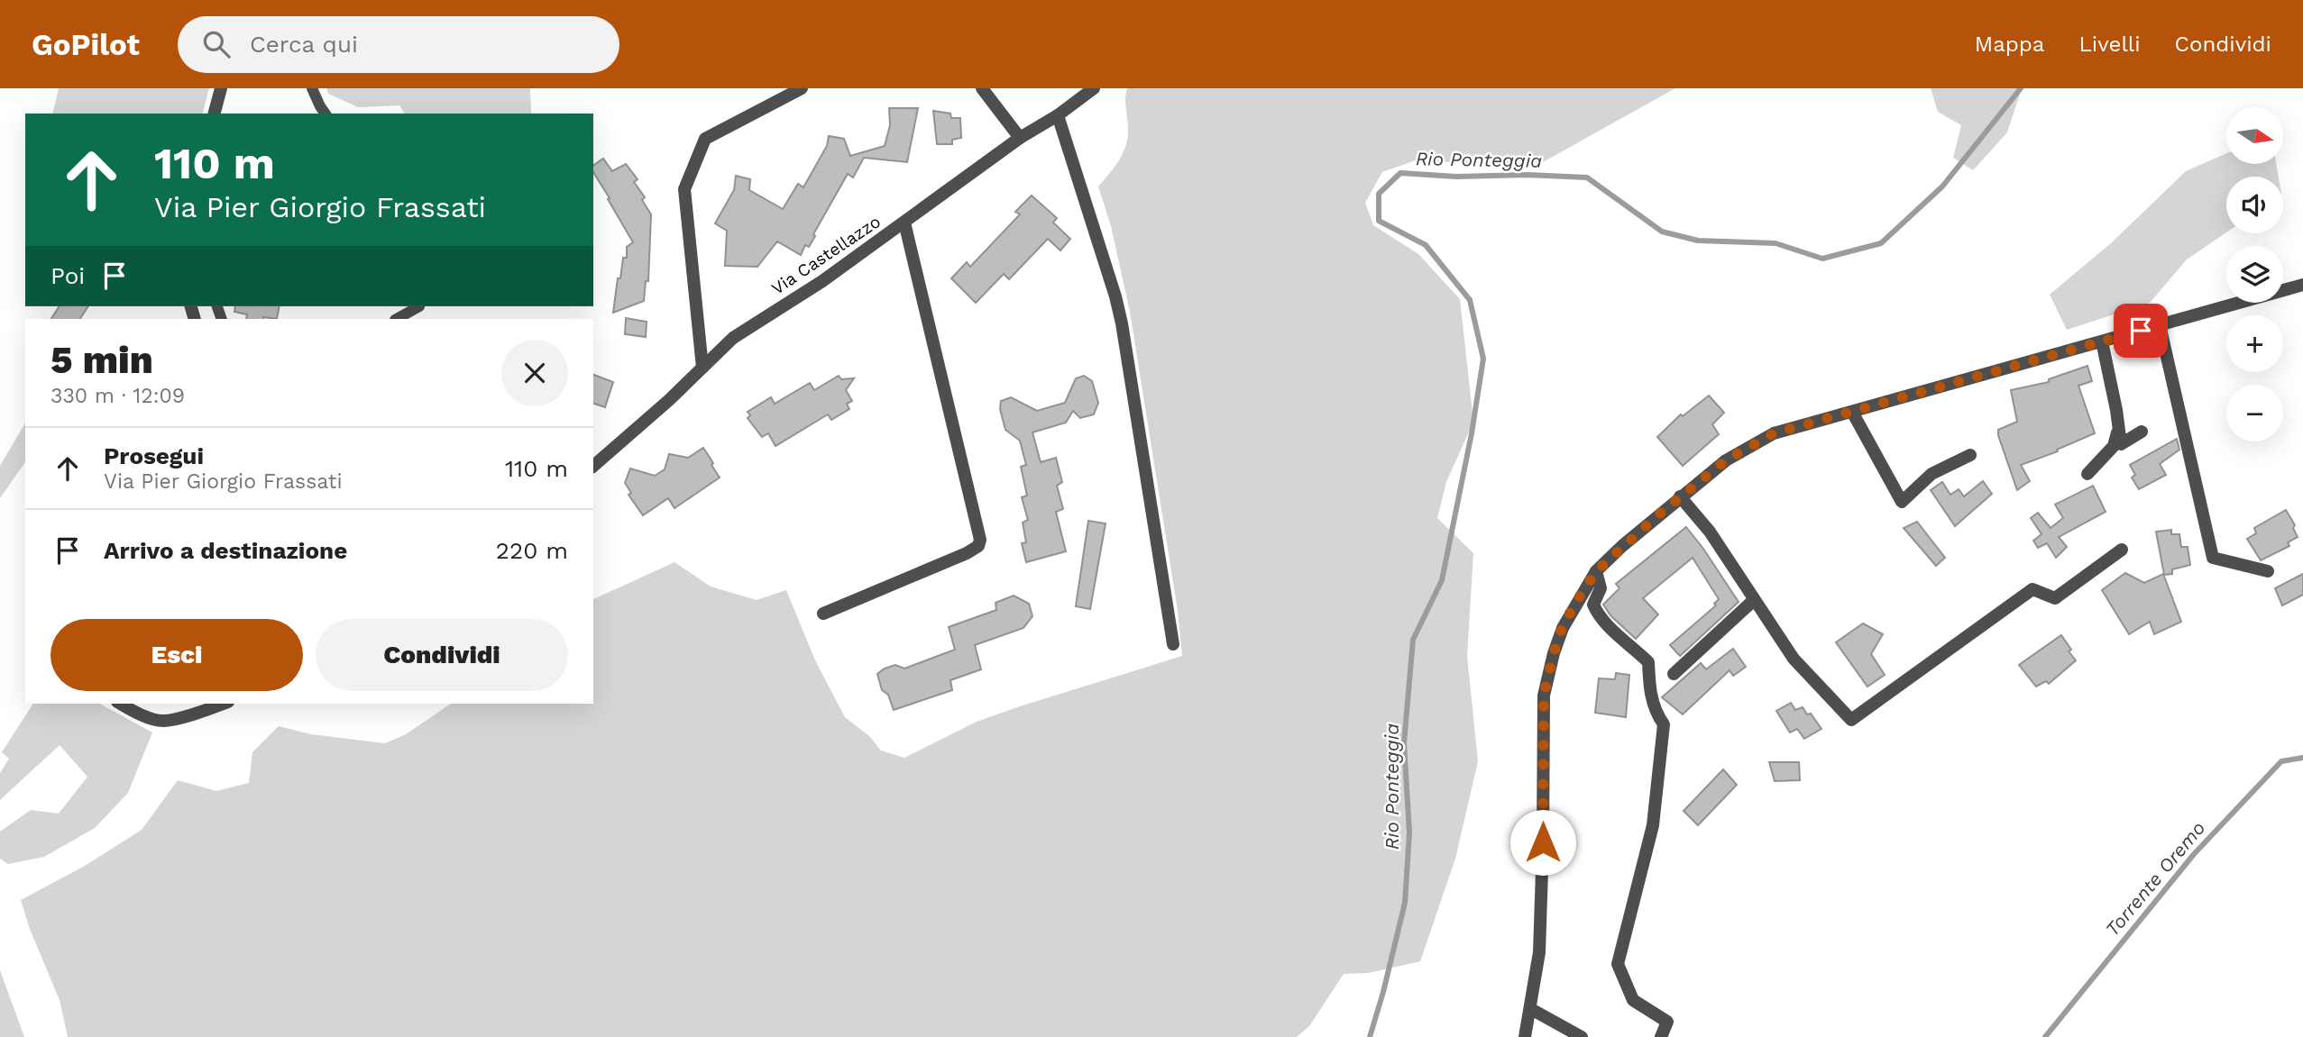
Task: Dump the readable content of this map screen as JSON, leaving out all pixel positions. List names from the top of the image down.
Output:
{
  "streets": {
    "street": ["Via Castellazzo"]
  },
  "water": ["Rio Ponteggia", "Torrente Oremo"],
  "north": "right",
  "page": {
    "header": "GoPilot",
    "search": "Cerca qui",
    "nav": ["Mappa", "Livelli", "Condividi"],
    "map_buttons": ["+", "−"],
    "turn": ["110 m", "Via Pier Giorgio Frassati"],
    "then": "Poi",
    "heading": ["5 min", "330 m · 12:09"],
    "list": [
      {
        "name": "Prosegui",
        "note": "Via Pier Giorgio Frassati",
        "value": "110 m"
      },
      {
        "name": "Arrivo a destinazione",
        "value": "220 m"
      }
    ],
    "buttons": ["Esci", "Condividi"]
  }
}
